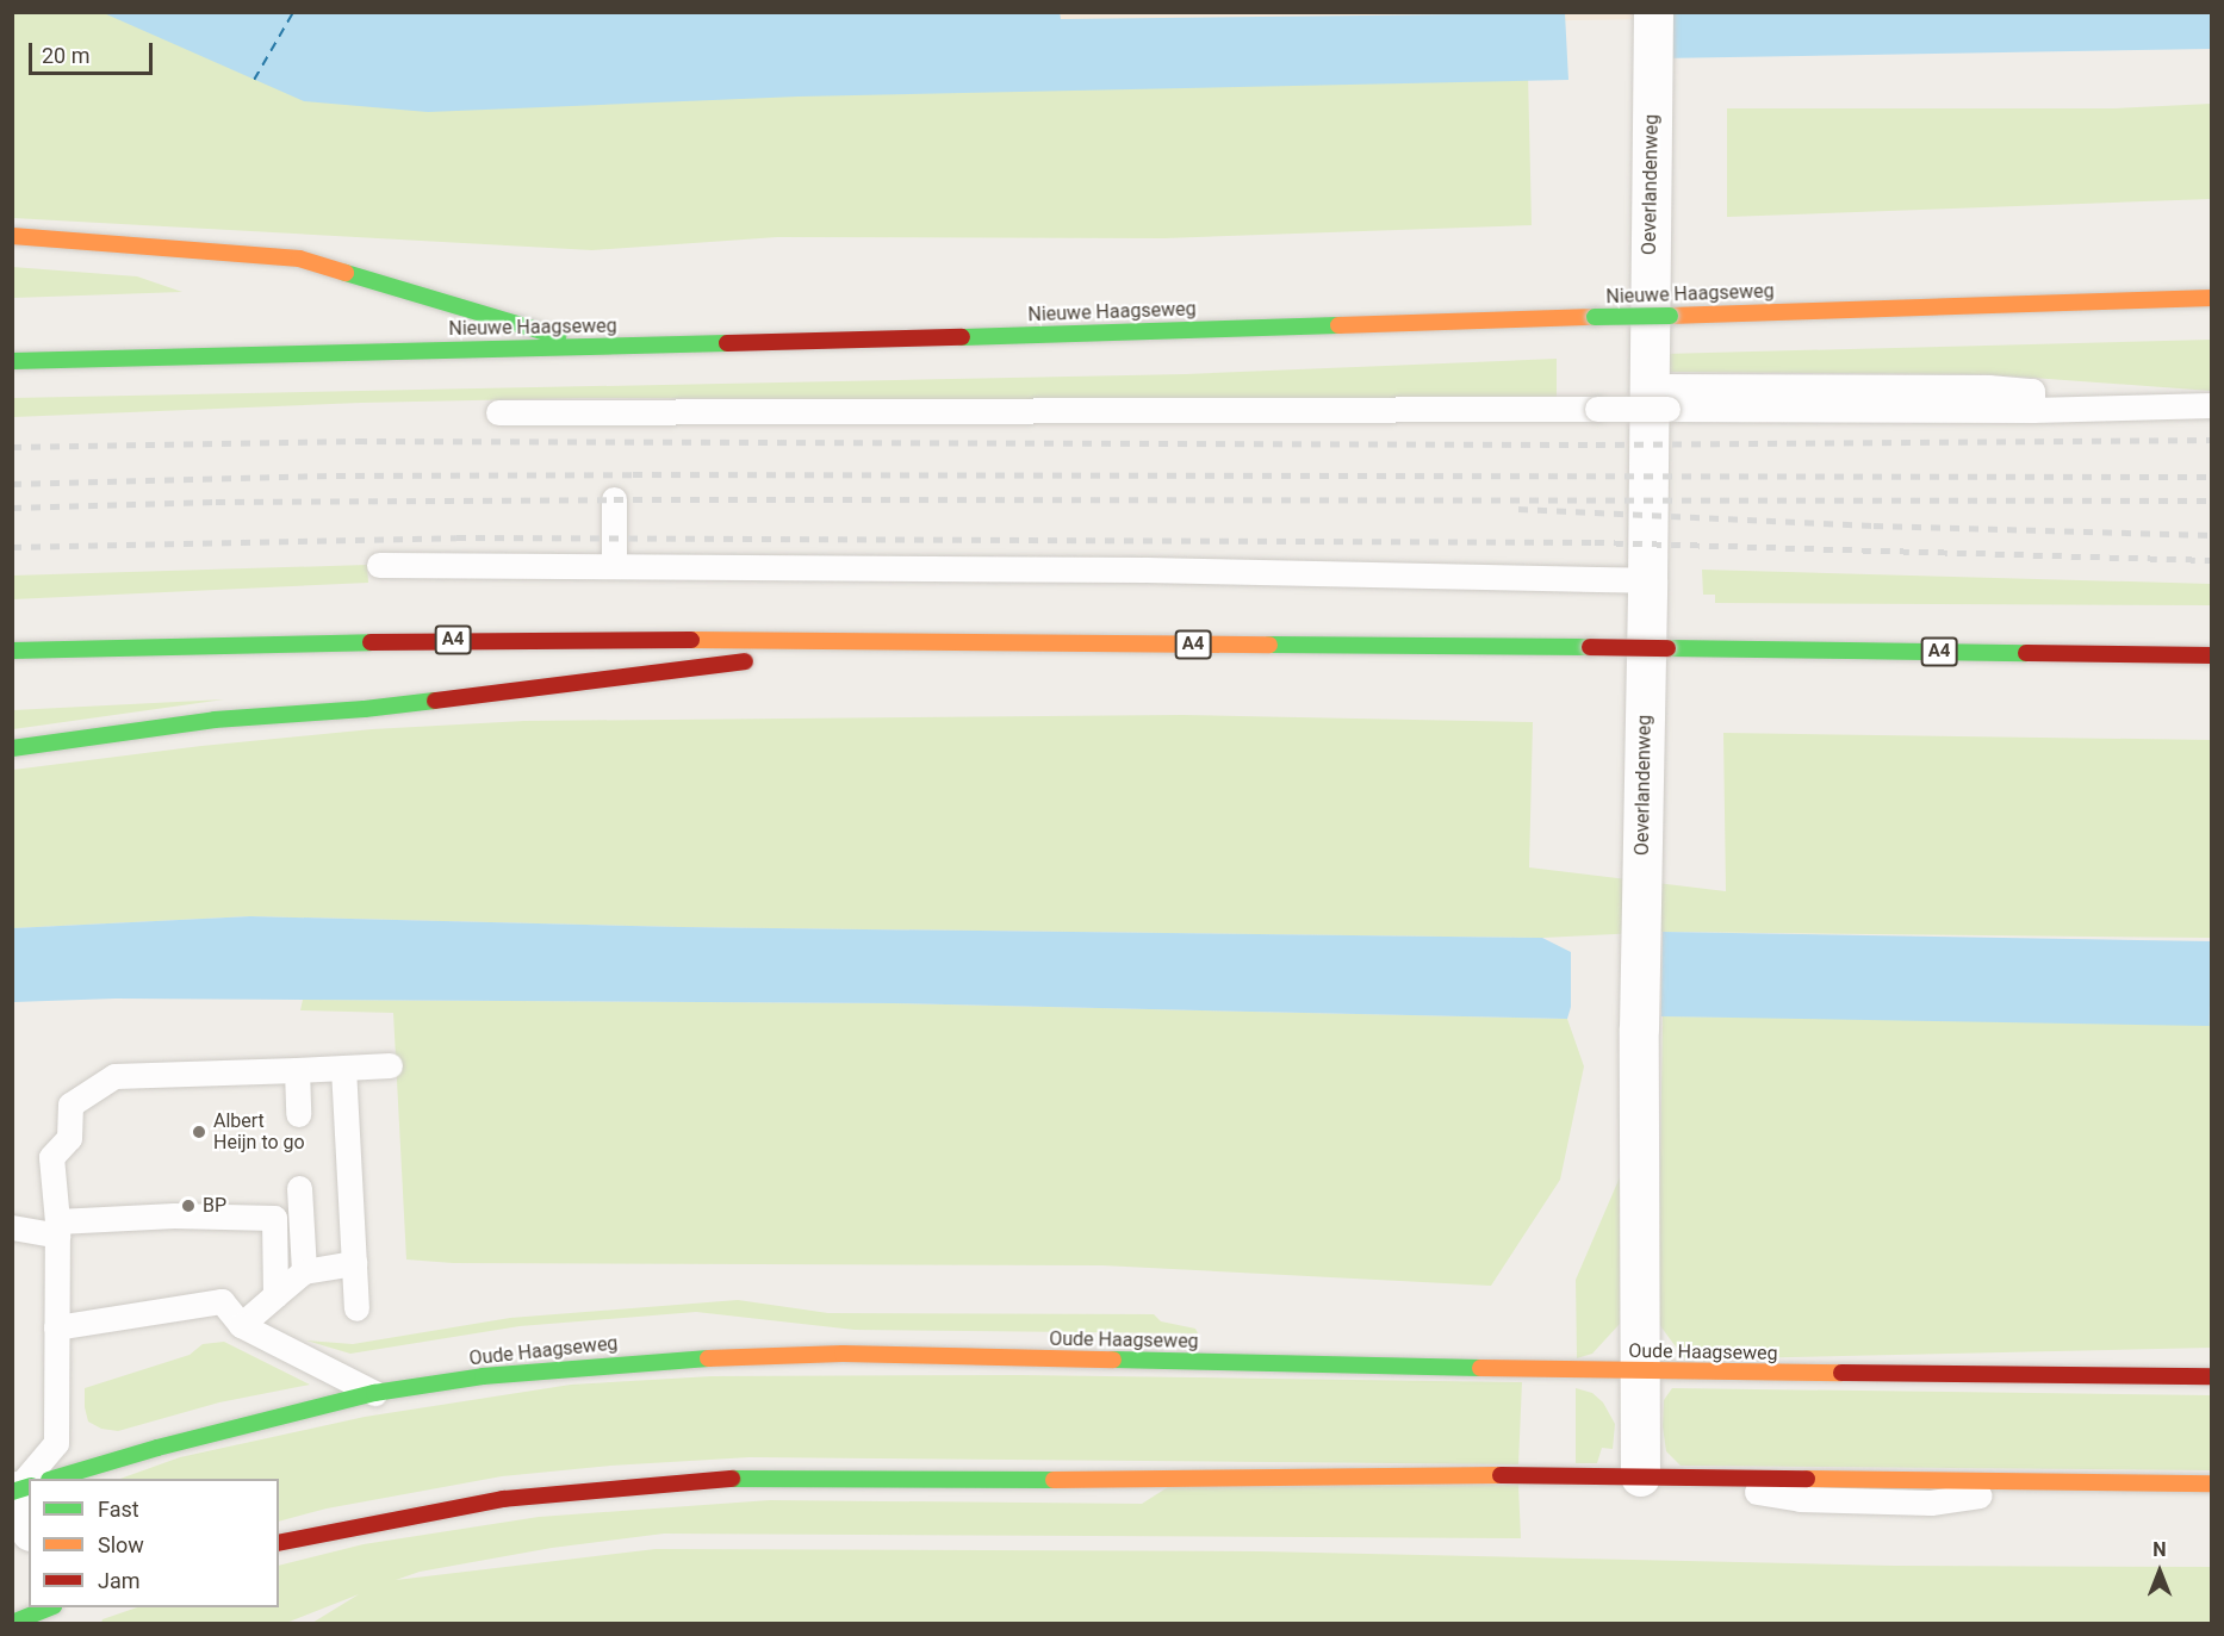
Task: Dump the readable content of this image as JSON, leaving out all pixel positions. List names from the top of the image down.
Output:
{
  "streets": {
    "main road": ["Nieuwe Haagseweg", "A4", "Oude Haagseweg"],
    "street": ["Oeverlandenweg"]
  },
  "crossings": [
    ["Oeverlandenweg", "Oude Haagseweg"]
  ],
  "places": ["Albert Heijn to go", "BP"],
  "legend": ["Fast", "Slow", "Jam"],
  "scale_bar": "20 m",
  "north": "top"
}
